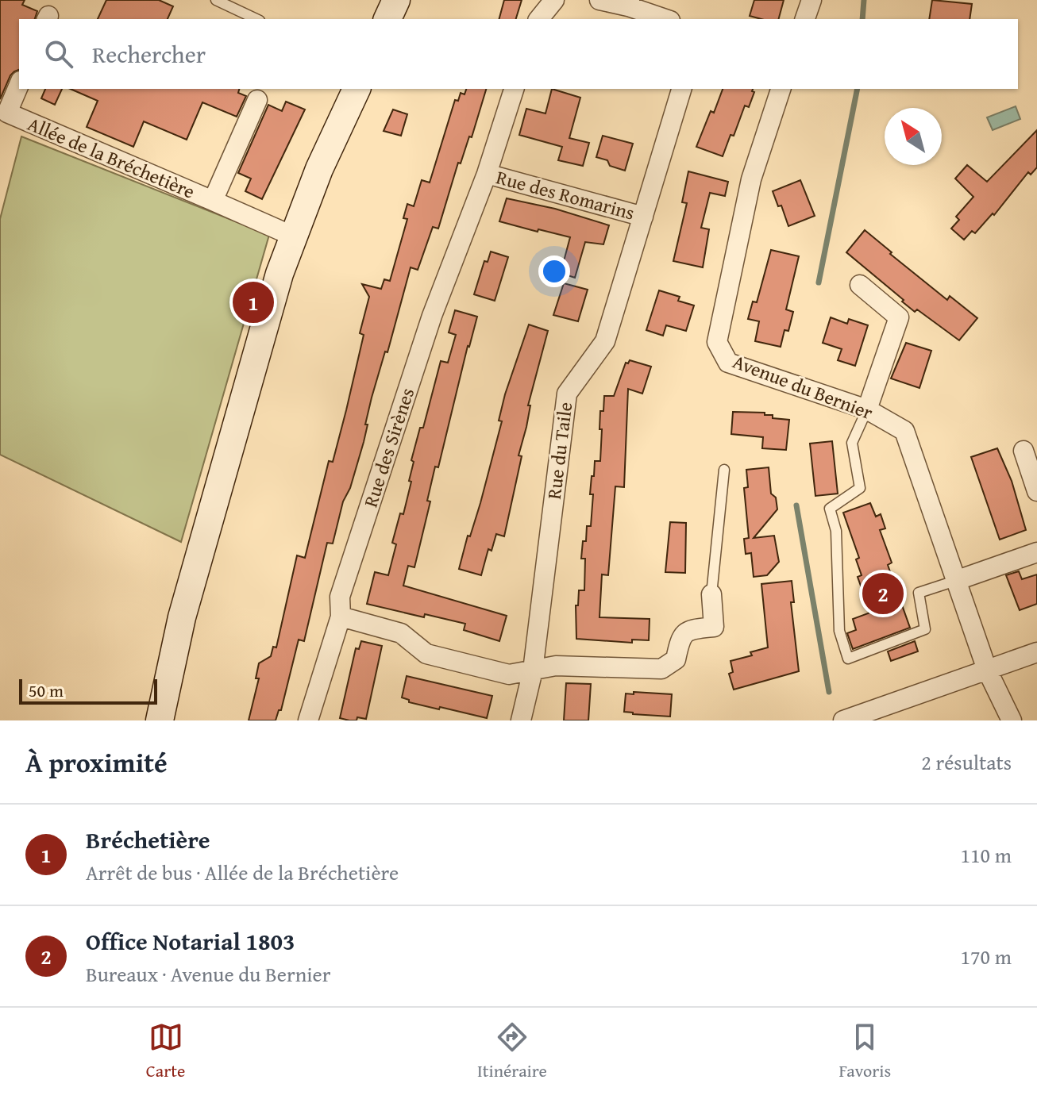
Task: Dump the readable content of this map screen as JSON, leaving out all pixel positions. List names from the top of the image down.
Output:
{
  "streets": {
    "street": [
      "Allée de la Bréchetière",
      "Rue des Romarins",
      "Avenue du Bernier",
      "Rue des Sirènes",
      "Rue du Taile"
    ]
  },
  "crossings": [
    ["Rue des Romarins", "Rue des Sirènes"],
    ["Rue des Romarins", "Rue du Taile"]
  ],
  "scale_bar": "50 m",
  "north": "top left",
  "page": {
    "search": "Rechercher",
    "pins": ["1", "2"],
    "scale": "50 m",
    "heading": ["À proximité", "2 résultats"],
    "list": [
      {
        "mark": "1",
        "name": "Bréchetière",
        "note": "Arrêt de bus · Allée de la Bréchetière",
        "value": "110 m"
      },
      {
        "mark": "2",
        "name": "Office Notarial 1803",
        "note": "Bureaux · Avenue du Bernier",
        "value": "170 m"
      }
    ],
    "nav": ["Carte", "Itinéraire", "Favoris"]
  }
}
